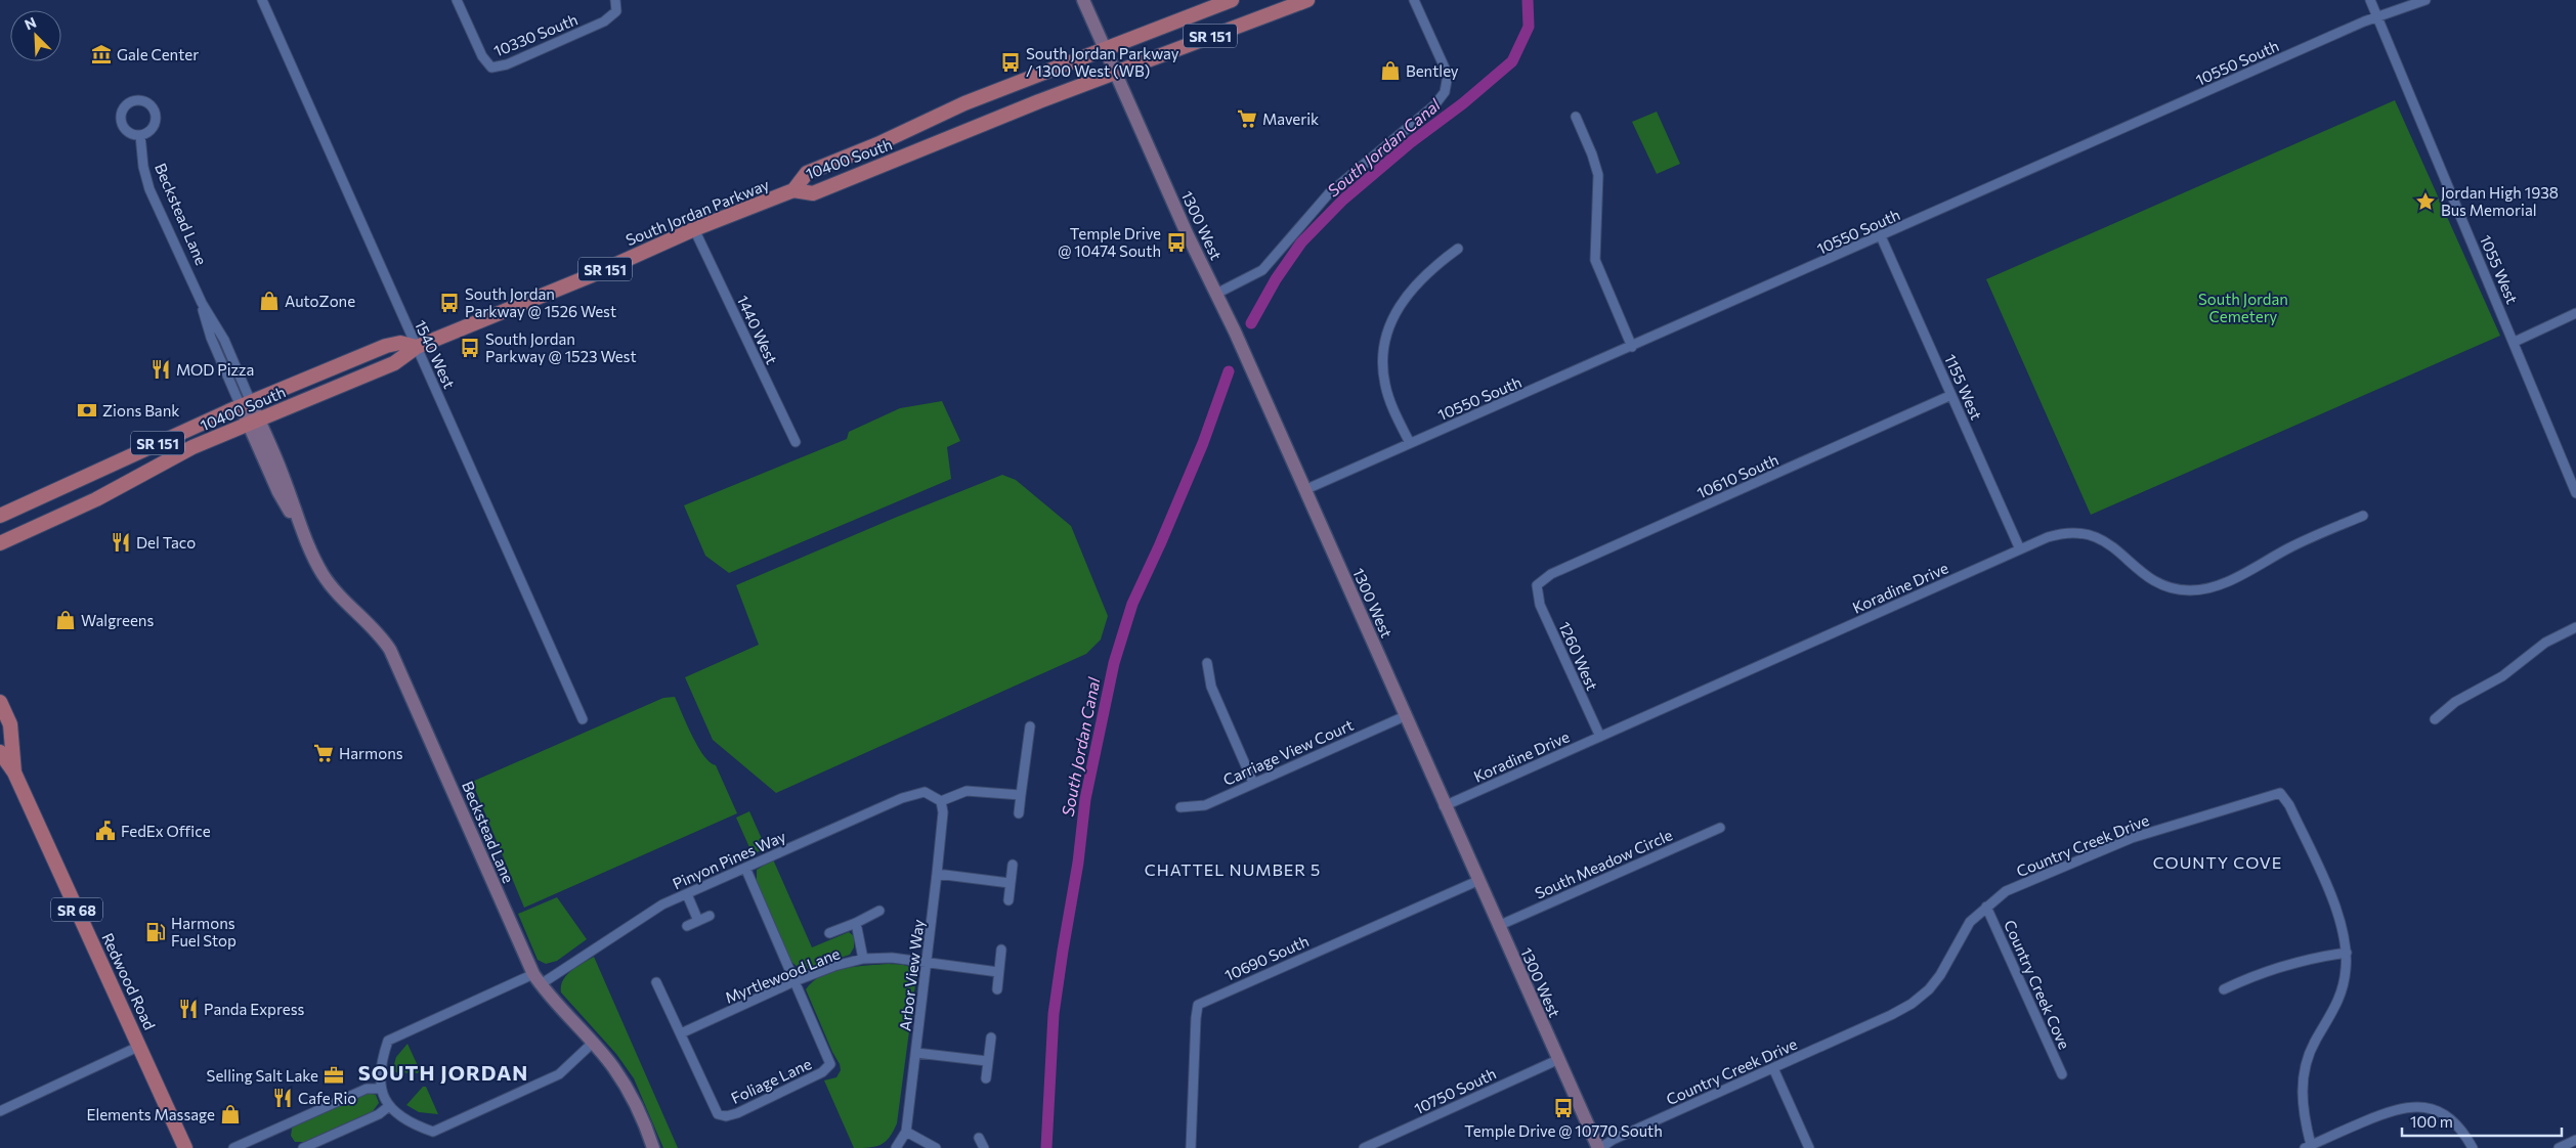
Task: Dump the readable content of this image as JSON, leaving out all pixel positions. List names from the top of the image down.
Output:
{
  "streets": {
    "main road": [
      "SR 151",
      "10400 South",
      "South Jordan Parkway",
      "SR 68",
      "Redwood Road"
    ],
    "street": [
      "10330 South",
      "10550 South",
      "Beckstead Lane",
      "1300 West",
      "1055 West",
      "1440 West",
      "1540 West",
      "1155 West",
      "10610 South",
      "Koradine Drive",
      "1260 West",
      "Carriage View Court",
      "Country Creek Drive",
      "Pinyon Pines Way",
      "South Meadow Circle",
      "10690 South",
      "Myrtlewood Lane",
      "Arbor View Way",
      "Country Creek Cove",
      "Foliage Lane",
      "10750 South"
    ]
  },
  "crossings": [
    ["10550 South", "1300 West"],
    ["10550 South", "1055 West"],
    ["10550 South", "1155 West"],
    ["10400 South", "South Jordan Parkway"],
    ["10400 South", "Beckstead Lane"],
    ["10400 South", "1300 West"],
    ["10400 South", "1540 West"],
    ["South Jordan Parkway", "1440 West"],
    ["South Jordan Parkway", "1540 West"],
    ["Beckstead Lane", "Pinyon Pines Way"],
    ["1300 West", "Koradine Drive"],
    ["1300 West", "Carriage View Court"],
    ["1300 West", "Country Creek Drive"],
    ["1300 West", "South Meadow Circle"],
    ["1300 West", "10690 South"],
    ["1300 West", "10750 South"],
    ["1155 West", "10610 South"],
    ["1155 West", "Koradine Drive"],
    ["10610 South", "1260 West"],
    ["Koradine Drive", "1260 West"],
    ["Country Creek Drive", "Country Creek Cove"],
    ["Pinyon Pines Way", "Arbor View Way"],
    ["Myrtlewood Lane", "Arbor View Way"],
    ["Myrtlewood Lane", "Foliage Lane"]
  ],
  "districts": ["COUNTY COVE", "CHATTEL NUMBER 5", "SOUTH JORDAN"],
  "water": ["South Jordan Canal"],
  "parks": ["South Jordan Cemetery"],
  "places": {
    "museum": ["Gale Center"],
    "bus stop": [
      "South Jordan Parkway / 1300 West (WB)",
      "Temple Drive @ 10474 South",
      "South Jordan Parkway @ 1526 West",
      "South Jordan Parkway @ 1523 West",
      "Temple Drive @ 10770 South"
    ],
    "shop": [
      "Bentley",
      "AutoZone",
      "Walgreens",
      "Elements Massage"
    ],
    "supermarket": ["Maverik", "Harmons"],
    "place": ["Jordan High 1938 Bus Memorial"],
    "restaurant": [
      "MOD Pizza",
      "Del Taco",
      "Panda Express",
      "Cafe Rio"
    ],
    "bank": ["Zions Bank"],
    "public building": ["FedEx Office"],
    "fuel station": ["Harmons Fuel Stop"],
    "office": ["Selling Salt Lake"]
  },
  "scale_bar": "100 m",
  "north": "top left"
}
